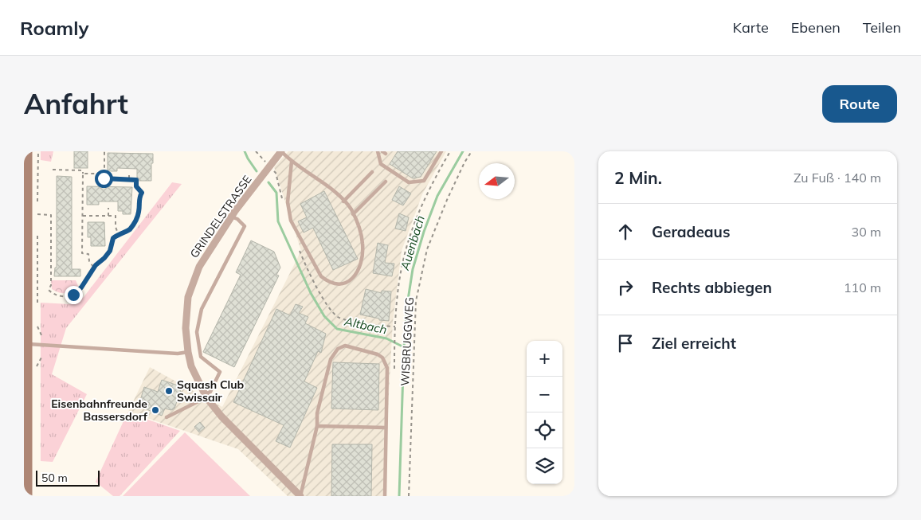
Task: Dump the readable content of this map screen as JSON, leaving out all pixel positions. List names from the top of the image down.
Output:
{
  "streets": {
    "street": ["GRINDELSTRASSE"],
    "path": ["WISBRUGGWEG"]
  },
  "water": ["Auenbach", "Altbach"],
  "places": ["Squash Club Swissair", "Eisenbahnfreunde Bassersdorf"],
  "scale_bar": "50 m",
  "north": "left",
  "page": {
    "header": "Roamly",
    "nav": ["Karte", "Ebenen", "Teilen"],
    "buttons": "Route",
    "title": "Anfahrt",
    "heading": ["2 Min.", "Zu Fuß · 140 m"],
    "list": [
      ["Geradeaus", "30 m"],
      ["Rechts abbiegen", "110 m"],
      "Ziel erreicht"
    ],
    "map_buttons": ["+", "−"],
    "scale": "50 m"
  }
}
